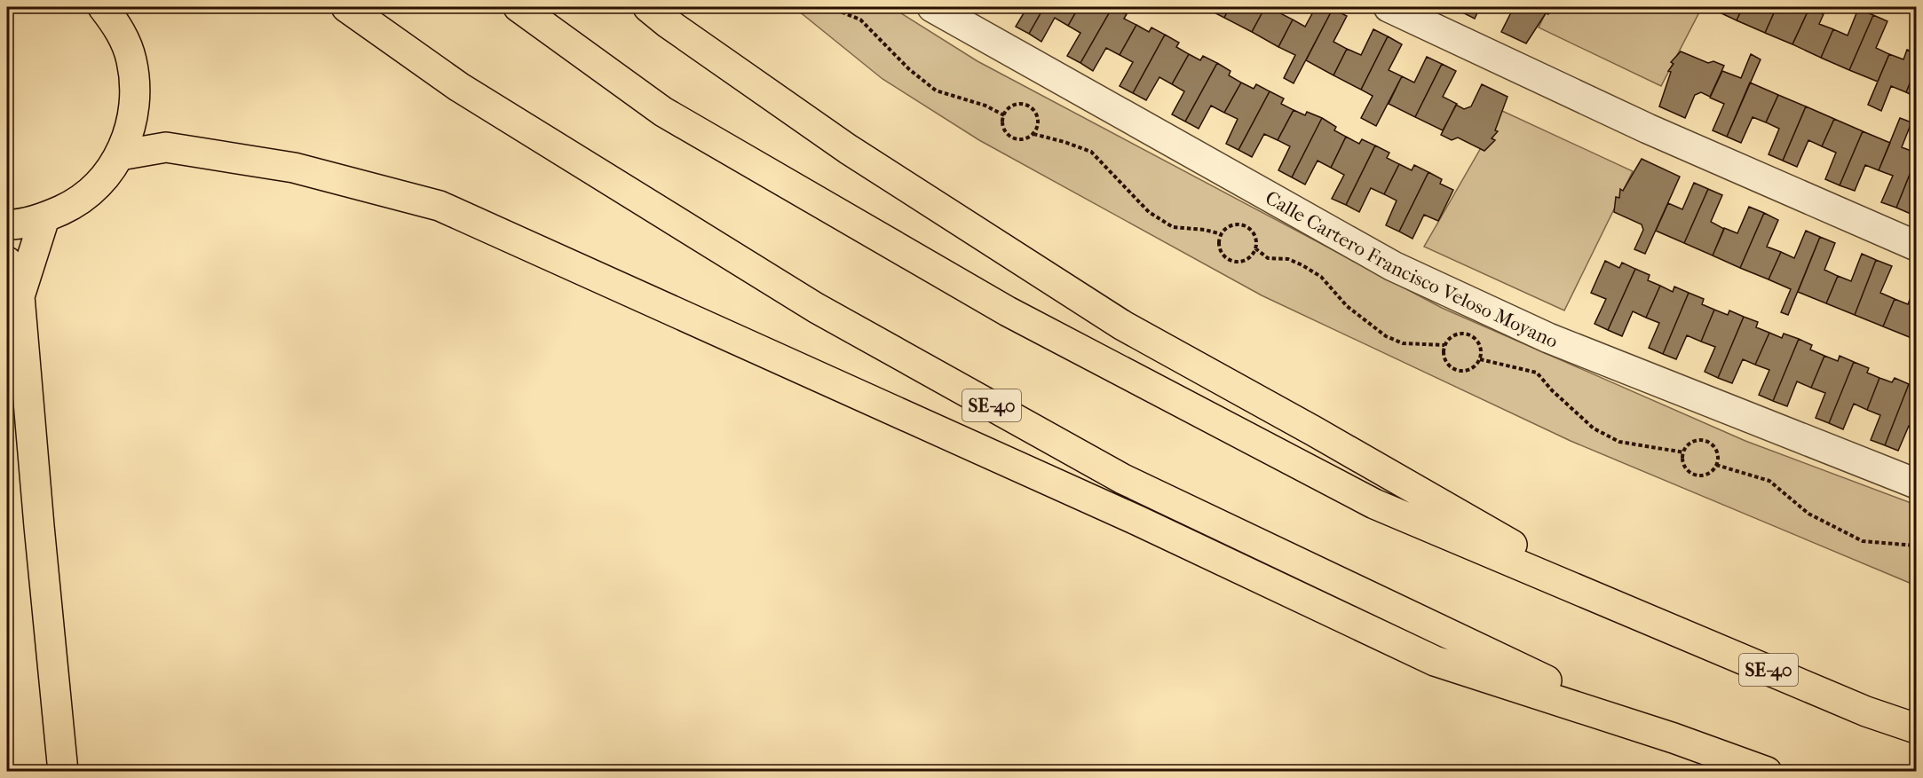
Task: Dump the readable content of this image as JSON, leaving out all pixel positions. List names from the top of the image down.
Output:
{
  "streets": {
    "main road": ["SE-40"],
    "street": ["Calle Cartero Francisco Veloso Moyano"]
  }
}
